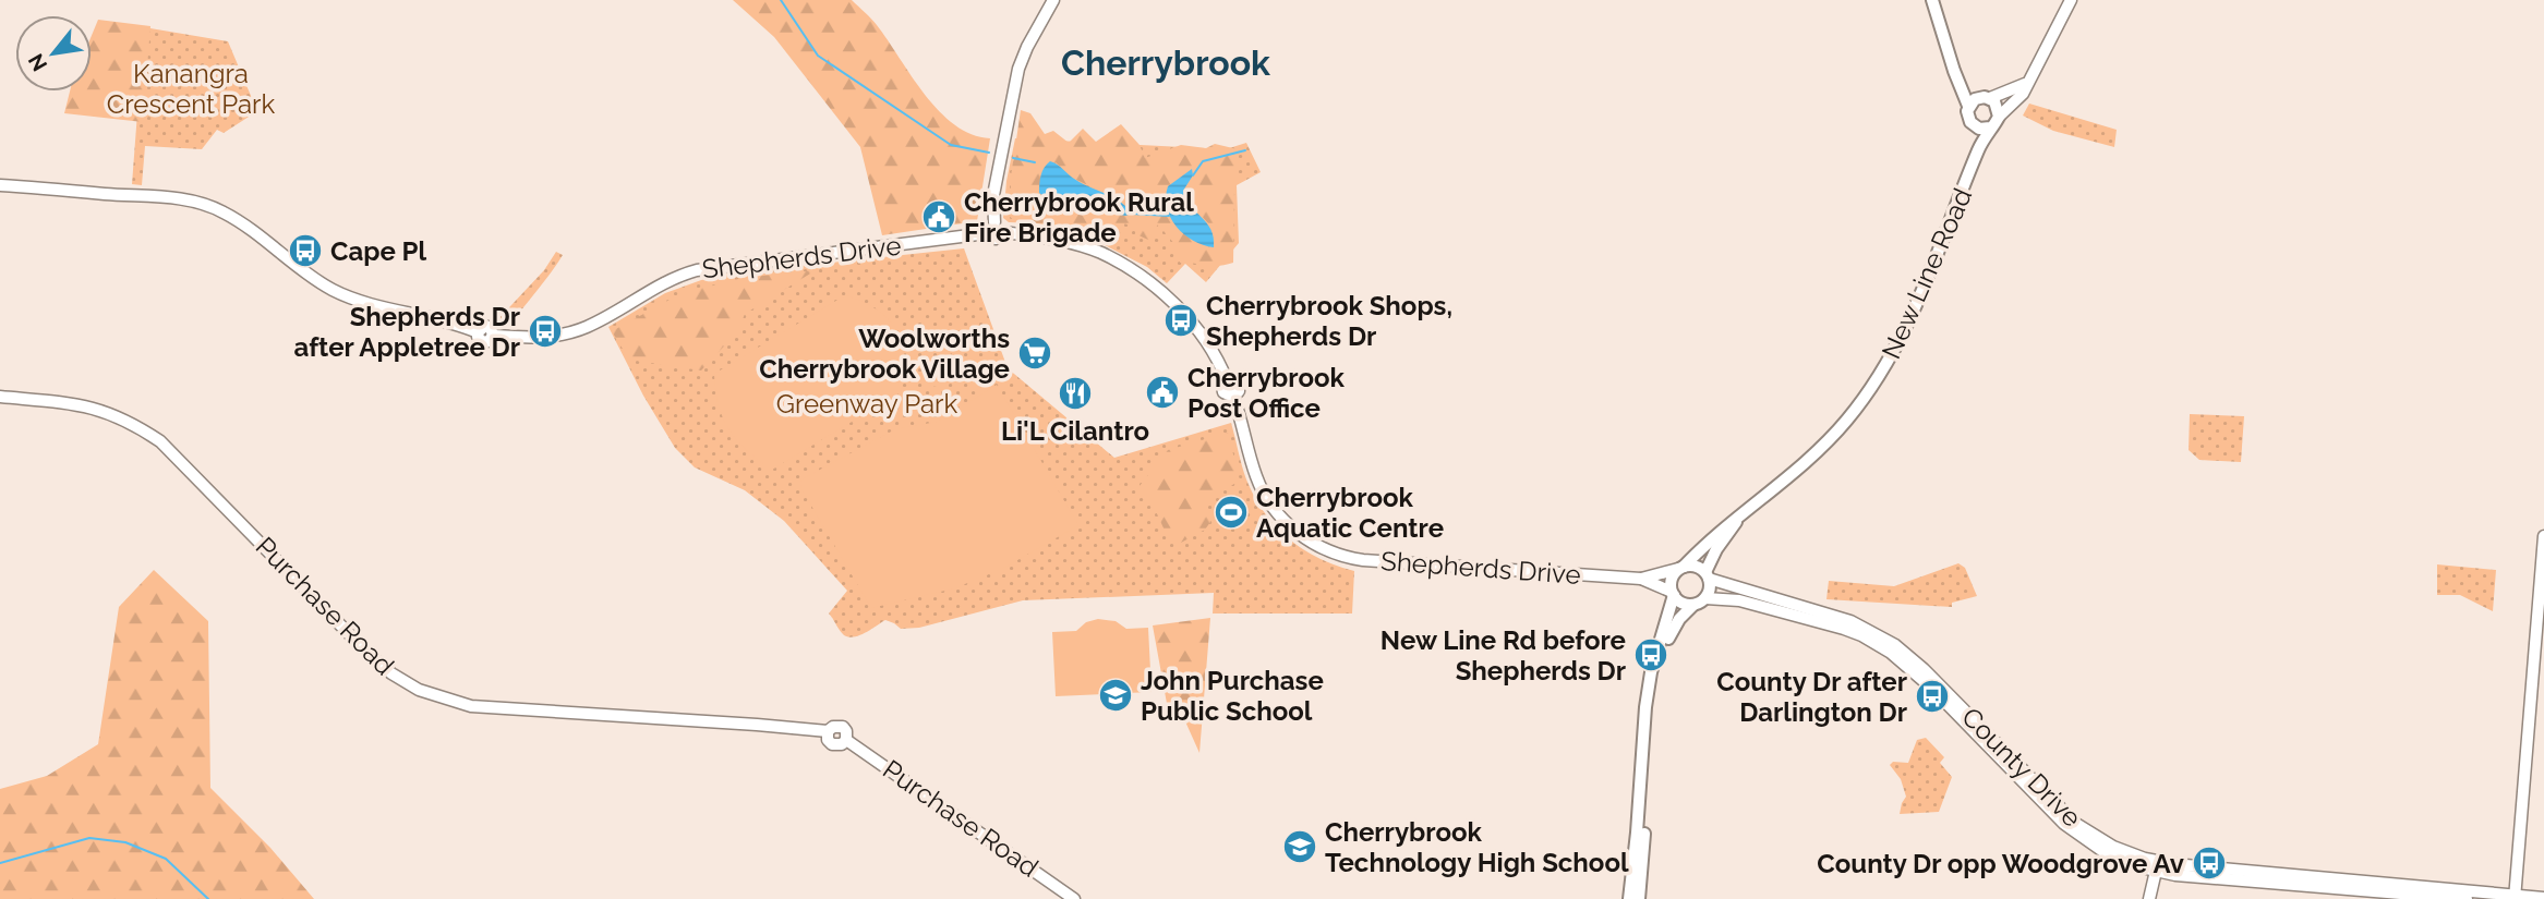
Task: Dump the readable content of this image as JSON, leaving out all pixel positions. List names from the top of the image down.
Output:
{
  "streets": {
    "main road": [
      "Shepherds Drive",
      "New Line Road",
      "Purchase Road",
      "County Drive"
    ]
  },
  "crossings": [
    ["Shepherds Drive", "New Line Road"],
    ["Shepherds Drive", "County Drive"],
    ["New Line Road", "County Drive"]
  ],
  "districts": ["Cherrybrook"],
  "parks": ["Kanangra Crescent Park", "Greenway Park"],
  "places": {
    "public building": ["Cherrybrook Rural Fire Brigade", "Cherrybrook Post Office"],
    "bus stop": [
      "Cape Pl",
      "Cherrybrook Shops, Shepherds Dr",
      "Shepherds Dr after Appletree Dr",
      "New Line Rd before Shepherds Dr",
      "County Dr after Darlington Dr",
      "County Dr opp Woodgrove Av"
    ],
    "supermarket": ["Woolworths Cherrybrook Village"],
    "restaurant": ["Li'L Cilantro"],
    "sports": ["Cherrybrook Aquatic Centre"],
    "school or university": ["John Purchase Public School", "Cherrybrook Technology High School"]
  },
  "north": "bottom left"
}
